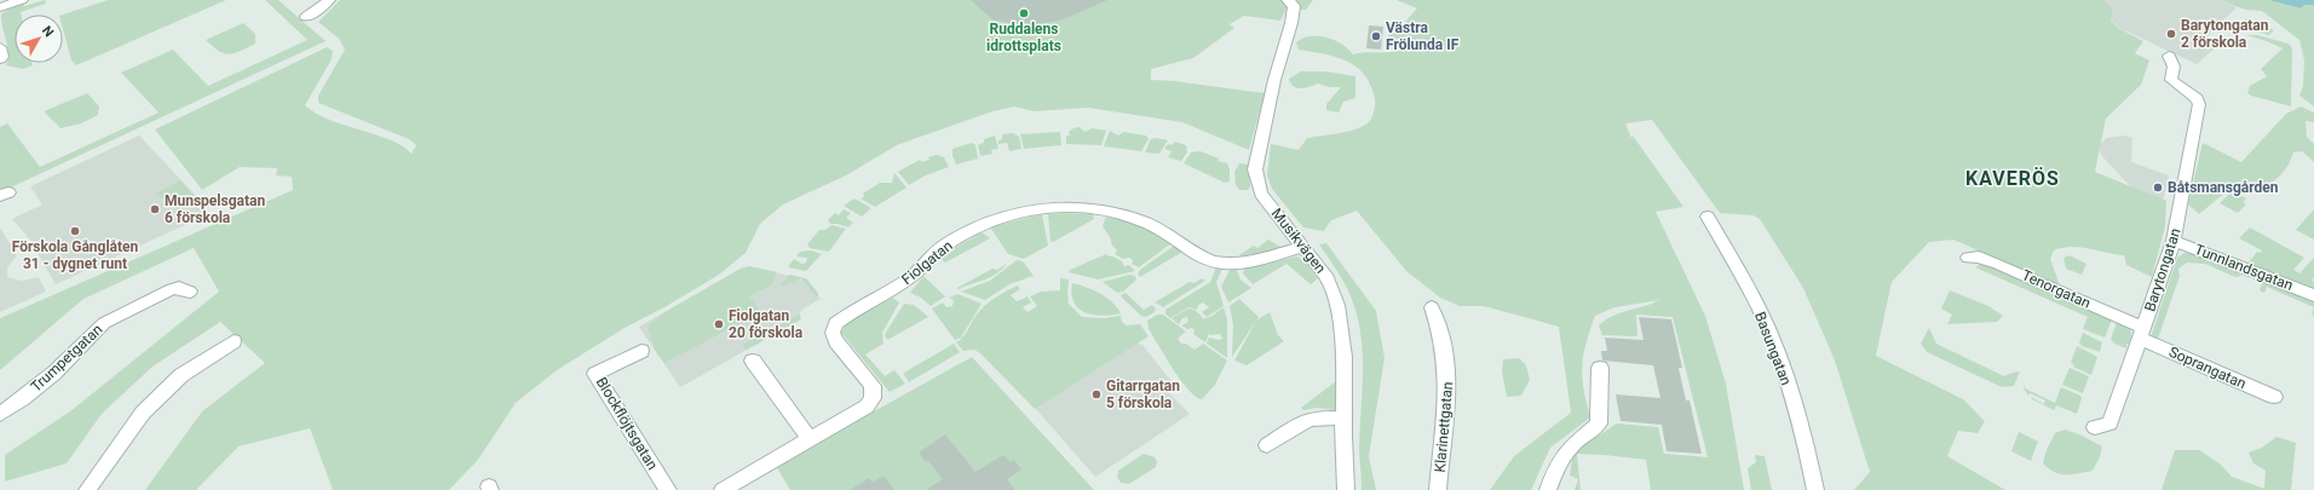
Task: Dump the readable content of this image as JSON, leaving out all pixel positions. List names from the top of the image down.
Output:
{
  "streets": {
    "street": [
      "Musikvägen",
      "Fiolgatan",
      "Tunnlandsgatan",
      "Barytongatan",
      "Tenorgatan",
      "Basungatan",
      "Trumpetgatan",
      "Soprangatan",
      "Blockflöjtsgatan",
      "Klarinettgatan"
    ]
  },
  "crossings": [
    ["Musikvägen", "Fiolgatan"],
    ["Tunnlandsgatan", "Barytongatan"],
    ["Barytongatan", "Tenorgatan"],
    ["Barytongatan", "Soprangatan"],
    ["Tenorgatan", "Soprangatan"]
  ],
  "districts": ["KAVERÖS"],
  "places": [
    "Ruddalens idrottsplats",
    "Barytongatan 2 förskola",
    "Västra Frölunda IF",
    "Båtsmansgården",
    "Munspelsgatan 6 förskola",
    "Förskola Gånglåten 31 - dygnet runt",
    "Fiolgatan 20 förskola",
    "Gitarrgatan 5 förskola"
  ],
  "north": "top right"
}
